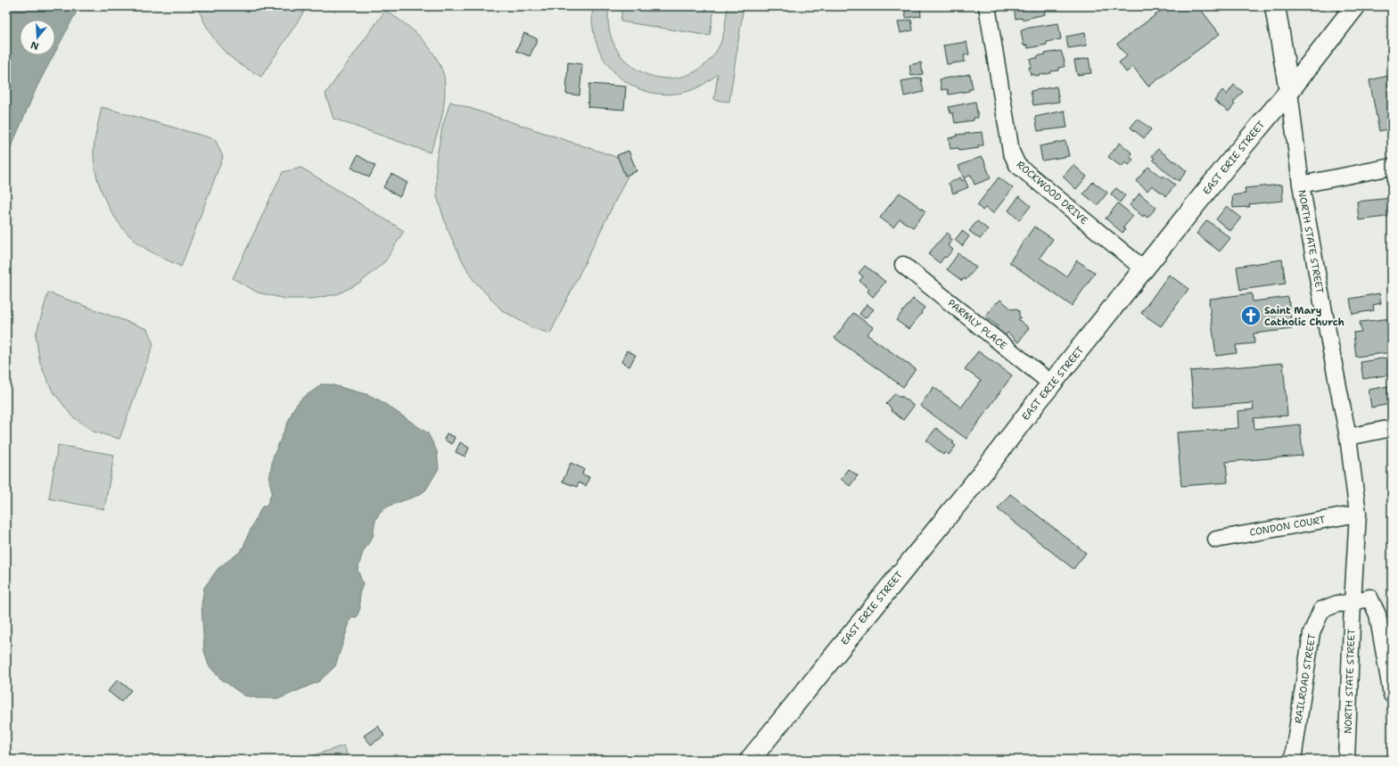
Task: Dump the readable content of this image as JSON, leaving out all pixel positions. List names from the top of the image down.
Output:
{
  "streets": {
    "main road": ["EAST ERIE STREET", "NORTH STATE STREET"],
    "street": [
      "ROCKWOOD DRIVE",
      "PARMLY PLACE",
      "CONDON COURT",
      "RAILROAD STREET"
    ]
  },
  "crossings": [
    ["EAST ERIE STREET", "ROCKWOOD DRIVE"],
    ["EAST ERIE STREET", "NORTH STATE STREET"],
    ["EAST ERIE STREET", "PARMLY PLACE"],
    ["NORTH STATE STREET", "CONDON COURT"],
    ["NORTH STATE STREET", "RAILROAD STREET"]
  ],
  "places": {
    "church": ["Saint Mary Catholic Church"]
  },
  "north": "bottom"
}
